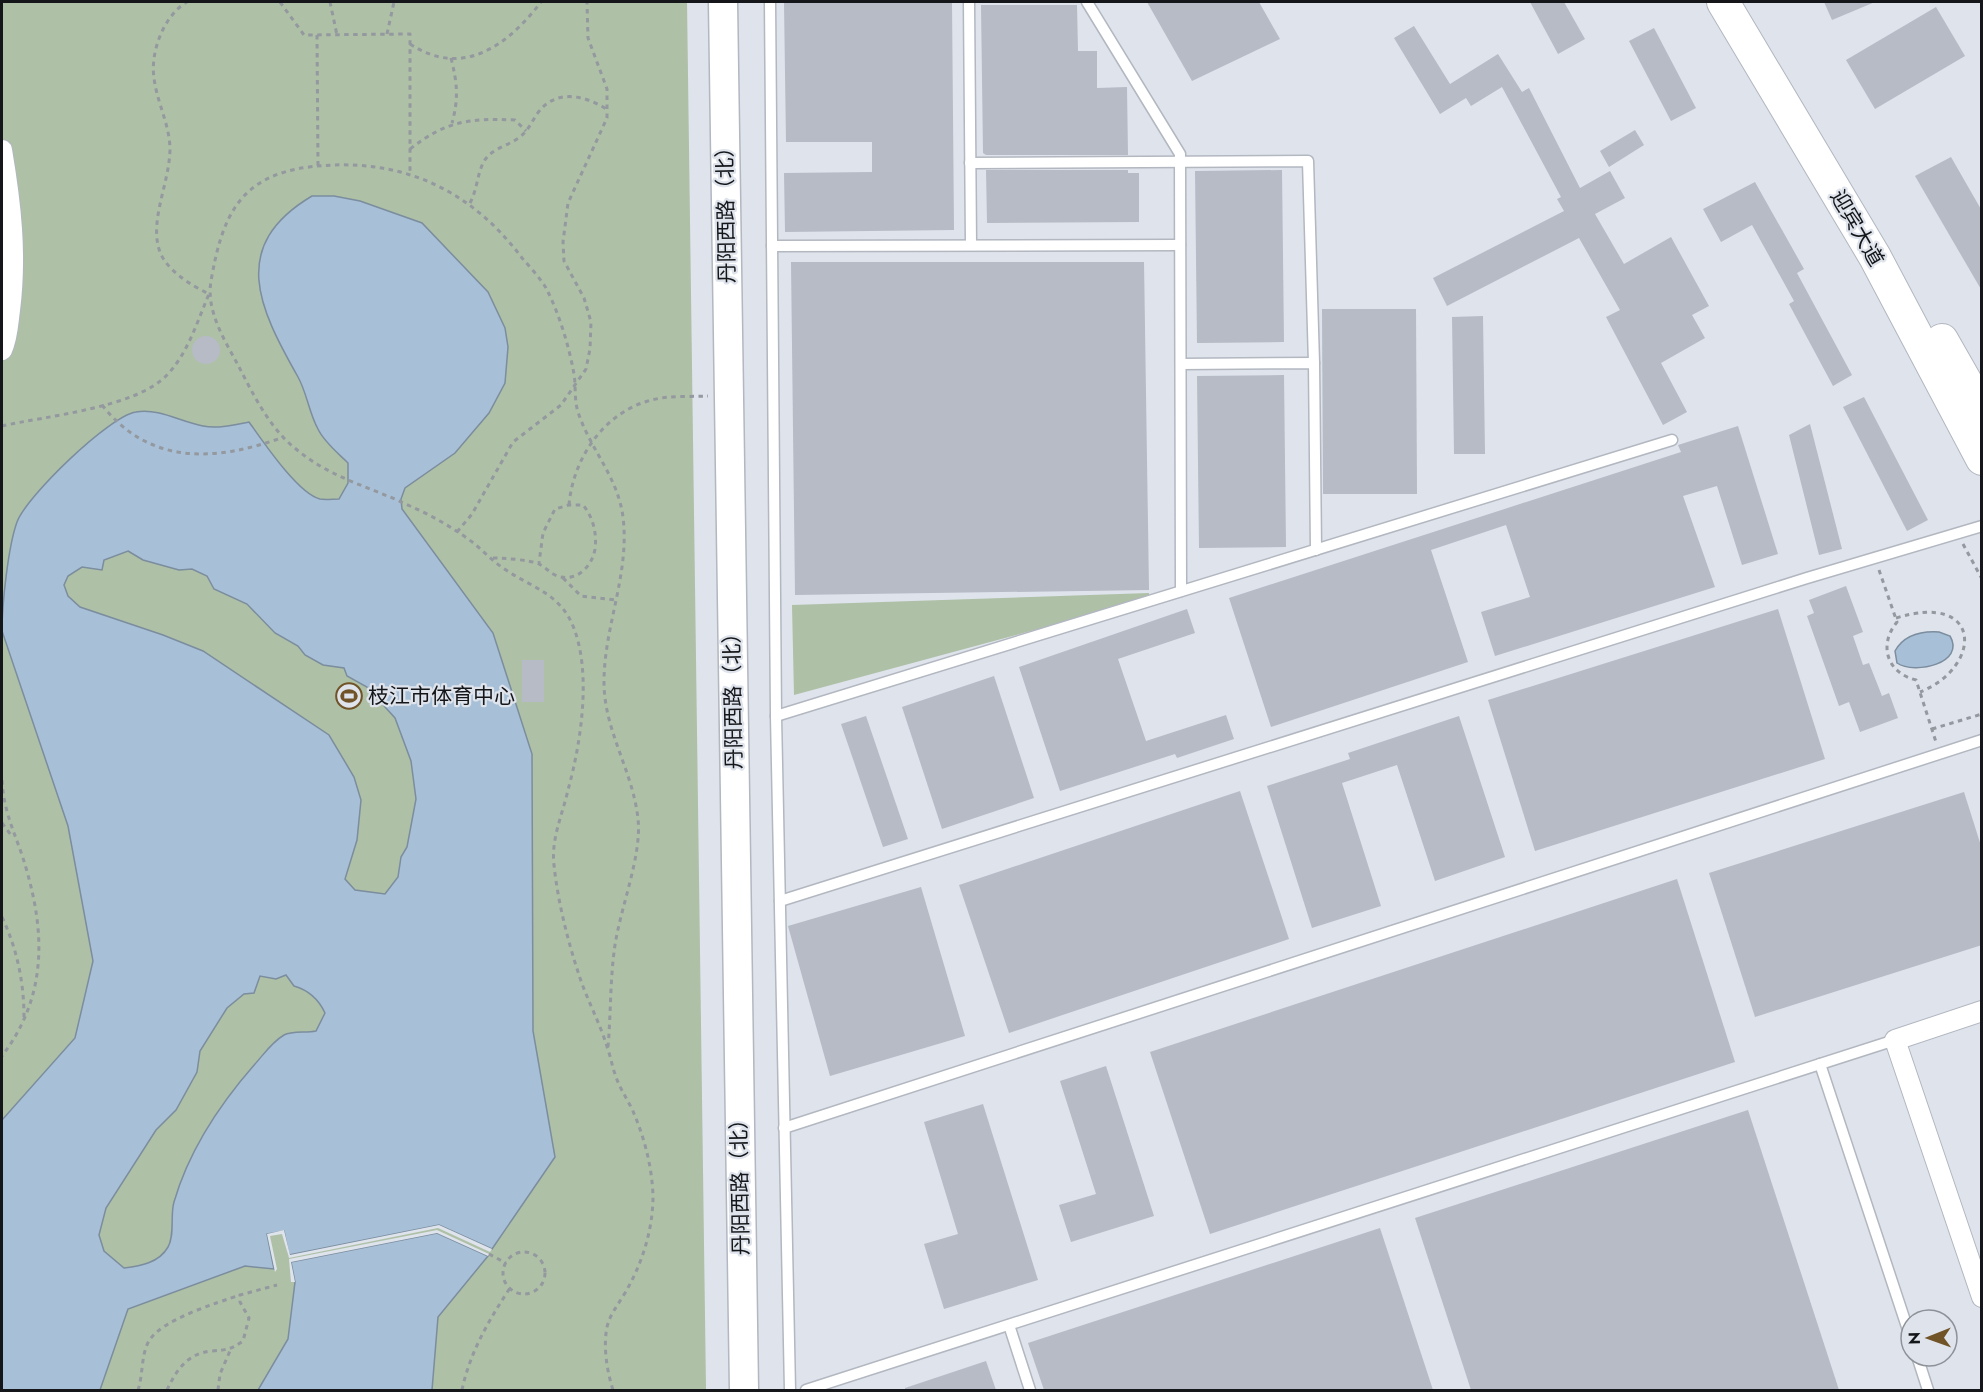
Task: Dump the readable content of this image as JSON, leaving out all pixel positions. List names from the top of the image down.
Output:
{
  "streets": {
    "main road": ["迎宾大道"],
    "street": ["丹阳西路（北）"]
  },
  "places": {
    "sports": ["枝江市体育中心"]
  },
  "north": "left"
}
